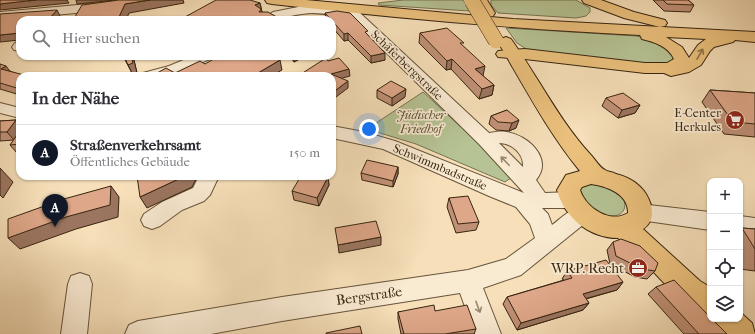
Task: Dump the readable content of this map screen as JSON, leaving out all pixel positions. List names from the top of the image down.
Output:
{
  "streets": {
    "street": ["Schäferbergstraße", "Schwimmbadstraße", "Bergstraße"]
  },
  "crossings": [
    ["Schäferbergstraße", "Schwimmbadstraße"],
    ["Schwimmbadstraße", "Bergstraße"]
  ],
  "parks": ["Jüdischer Friedhof"],
  "places": {
    "supermarket": ["E-Center Herkules"],
    "office": ["WRP. Recht"]
  },
  "page": {
    "search": "Hier suchen",
    "heading": "In der Nähe",
    "list": [
      {
        "mark": "A",
        "name": "Straßenverkehrsamt",
        "note": "Öffentliches Gebäude",
        "value": "150 m"
      }
    ],
    "map_buttons": ["+", "−"],
    "pins": "A"
  }
}
